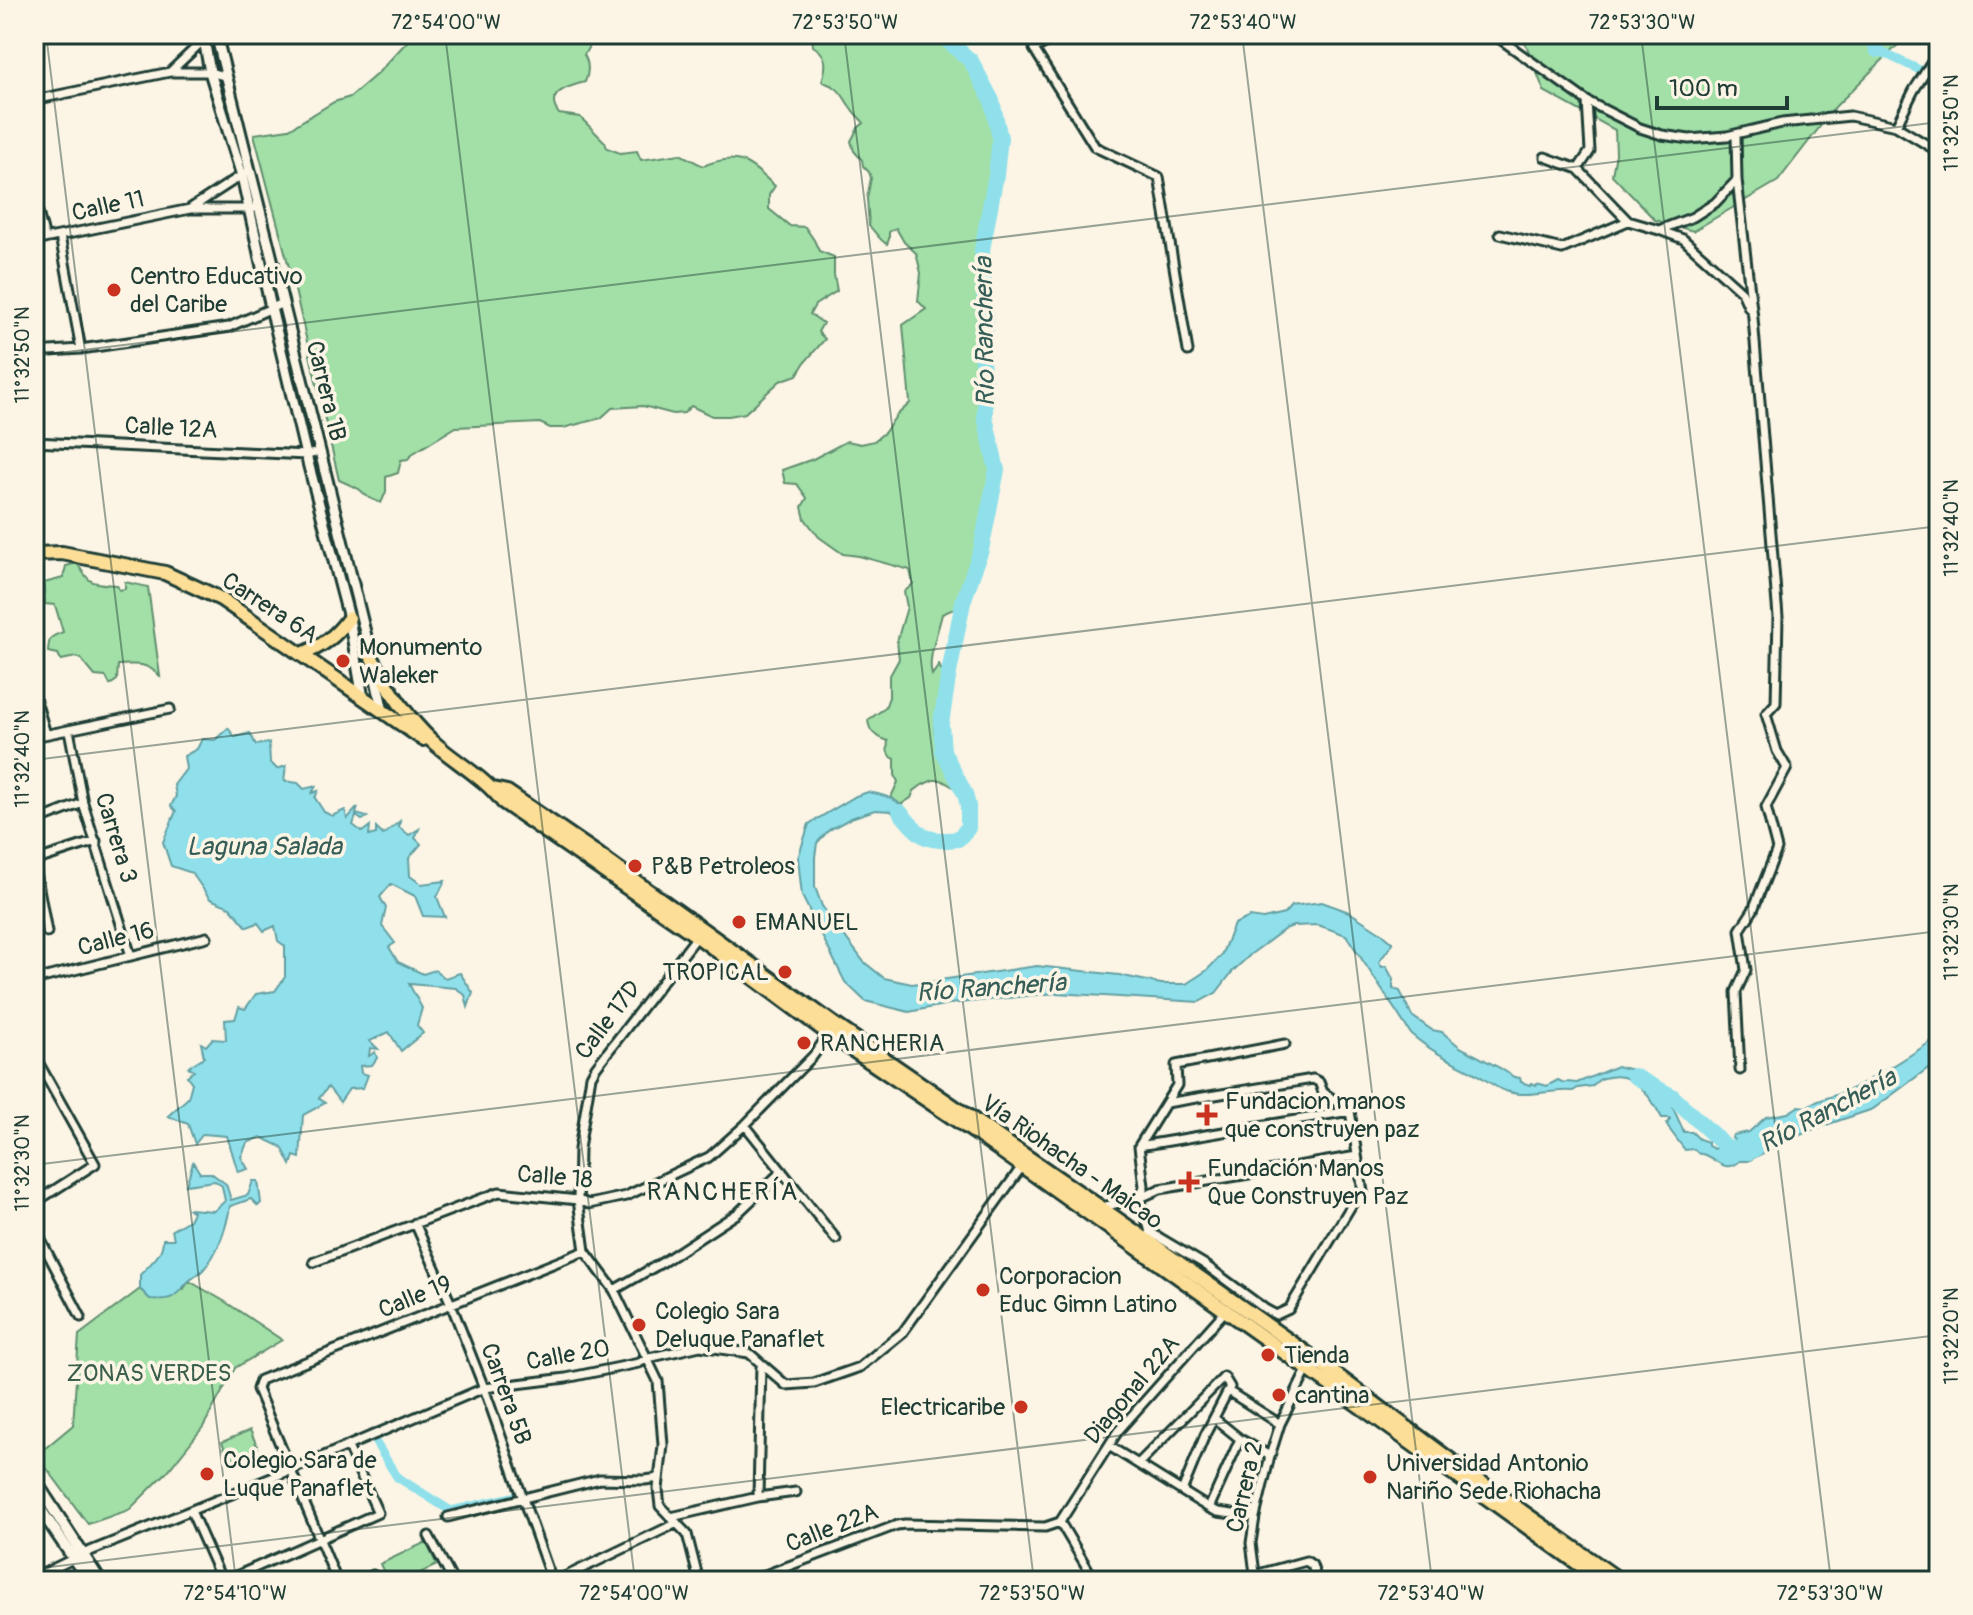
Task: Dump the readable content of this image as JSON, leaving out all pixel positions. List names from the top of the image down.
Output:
{
  "streets": {
    "highway": ["Carrera 6A", "Vía Riohacha - Maicao"],
    "street": [
      "Calle 11",
      "Carrera 1B",
      "Calle 12A",
      "Carrera 3",
      "Calle 16",
      "Calle 17D",
      "Calle 18",
      "Calle 19",
      "Calle 20",
      "Diagonal 22A",
      "Carrera 5B",
      "Carrera 2",
      "Calle 22A"
    ]
  },
  "crossings": [
    ["Carrera 1B", "Calle 12A"],
    ["Carrera 1B", "Carrera 6A"],
    ["Carrera 6A", "Vía Riohacha - Maicao"],
    ["Carrera 3", "Calle 16"],
    ["Calle 17D", "Vía Riohacha - Maicao"],
    ["Calle 17D", "Calle 18"],
    ["Calle 17D", "Calle 19"],
    ["Vía Riohacha - Maicao", "Calle 18"],
    ["Vía Riohacha - Maicao", "Calle 20"],
    ["Vía Riohacha - Maicao", "Diagonal 22A"],
    ["Vía Riohacha - Maicao", "Carrera 2"],
    ["Calle 18", "Carrera 5B"],
    ["Calle 19", "Calle 20"],
    ["Calle 19", "Carrera 5B"],
    ["Calle 20", "Carrera 5B"],
    ["Diagonal 22A", "Calle 22A"]
  ],
  "districts": ["RANCHERÍA"],
  "water": ["Río Ranchería", "Laguna Salada"],
  "parks": ["ZONAS VERDES"],
  "places": {
    "other": [
      "Centro Educativo del Caribe",
      "Monumento Waleker",
      "P&B Petroleos",
      "EMANUEL",
      "TROPICAL",
      "RANCHERIA",
      "Corporacion Educ Gimn Latino",
      "Colegio Sara Deluque Panaflet",
      "Tienda",
      "cantina",
      "Electricaribe",
      "Colegio Sara de Luque Panaflet",
      "Universidad Antonio Nariño Sede Riohacha"
    ],
    "health": ["Fundacion manos que construyen paz", "Fundación Manos Que Construyen Paz"]
  },
  "scale_bar": "100 m",
  "coordinates": [
    "72°54'00\"W",
    "72°53'50\"W",
    "72°53'40\"W",
    "72°53'30\"W",
    "11°32'50\"N",
    "11°32'40\"N",
    "11°32'30\"N",
    "11°32'20\"N",
    "72°54'10\"W"
  ]
}
